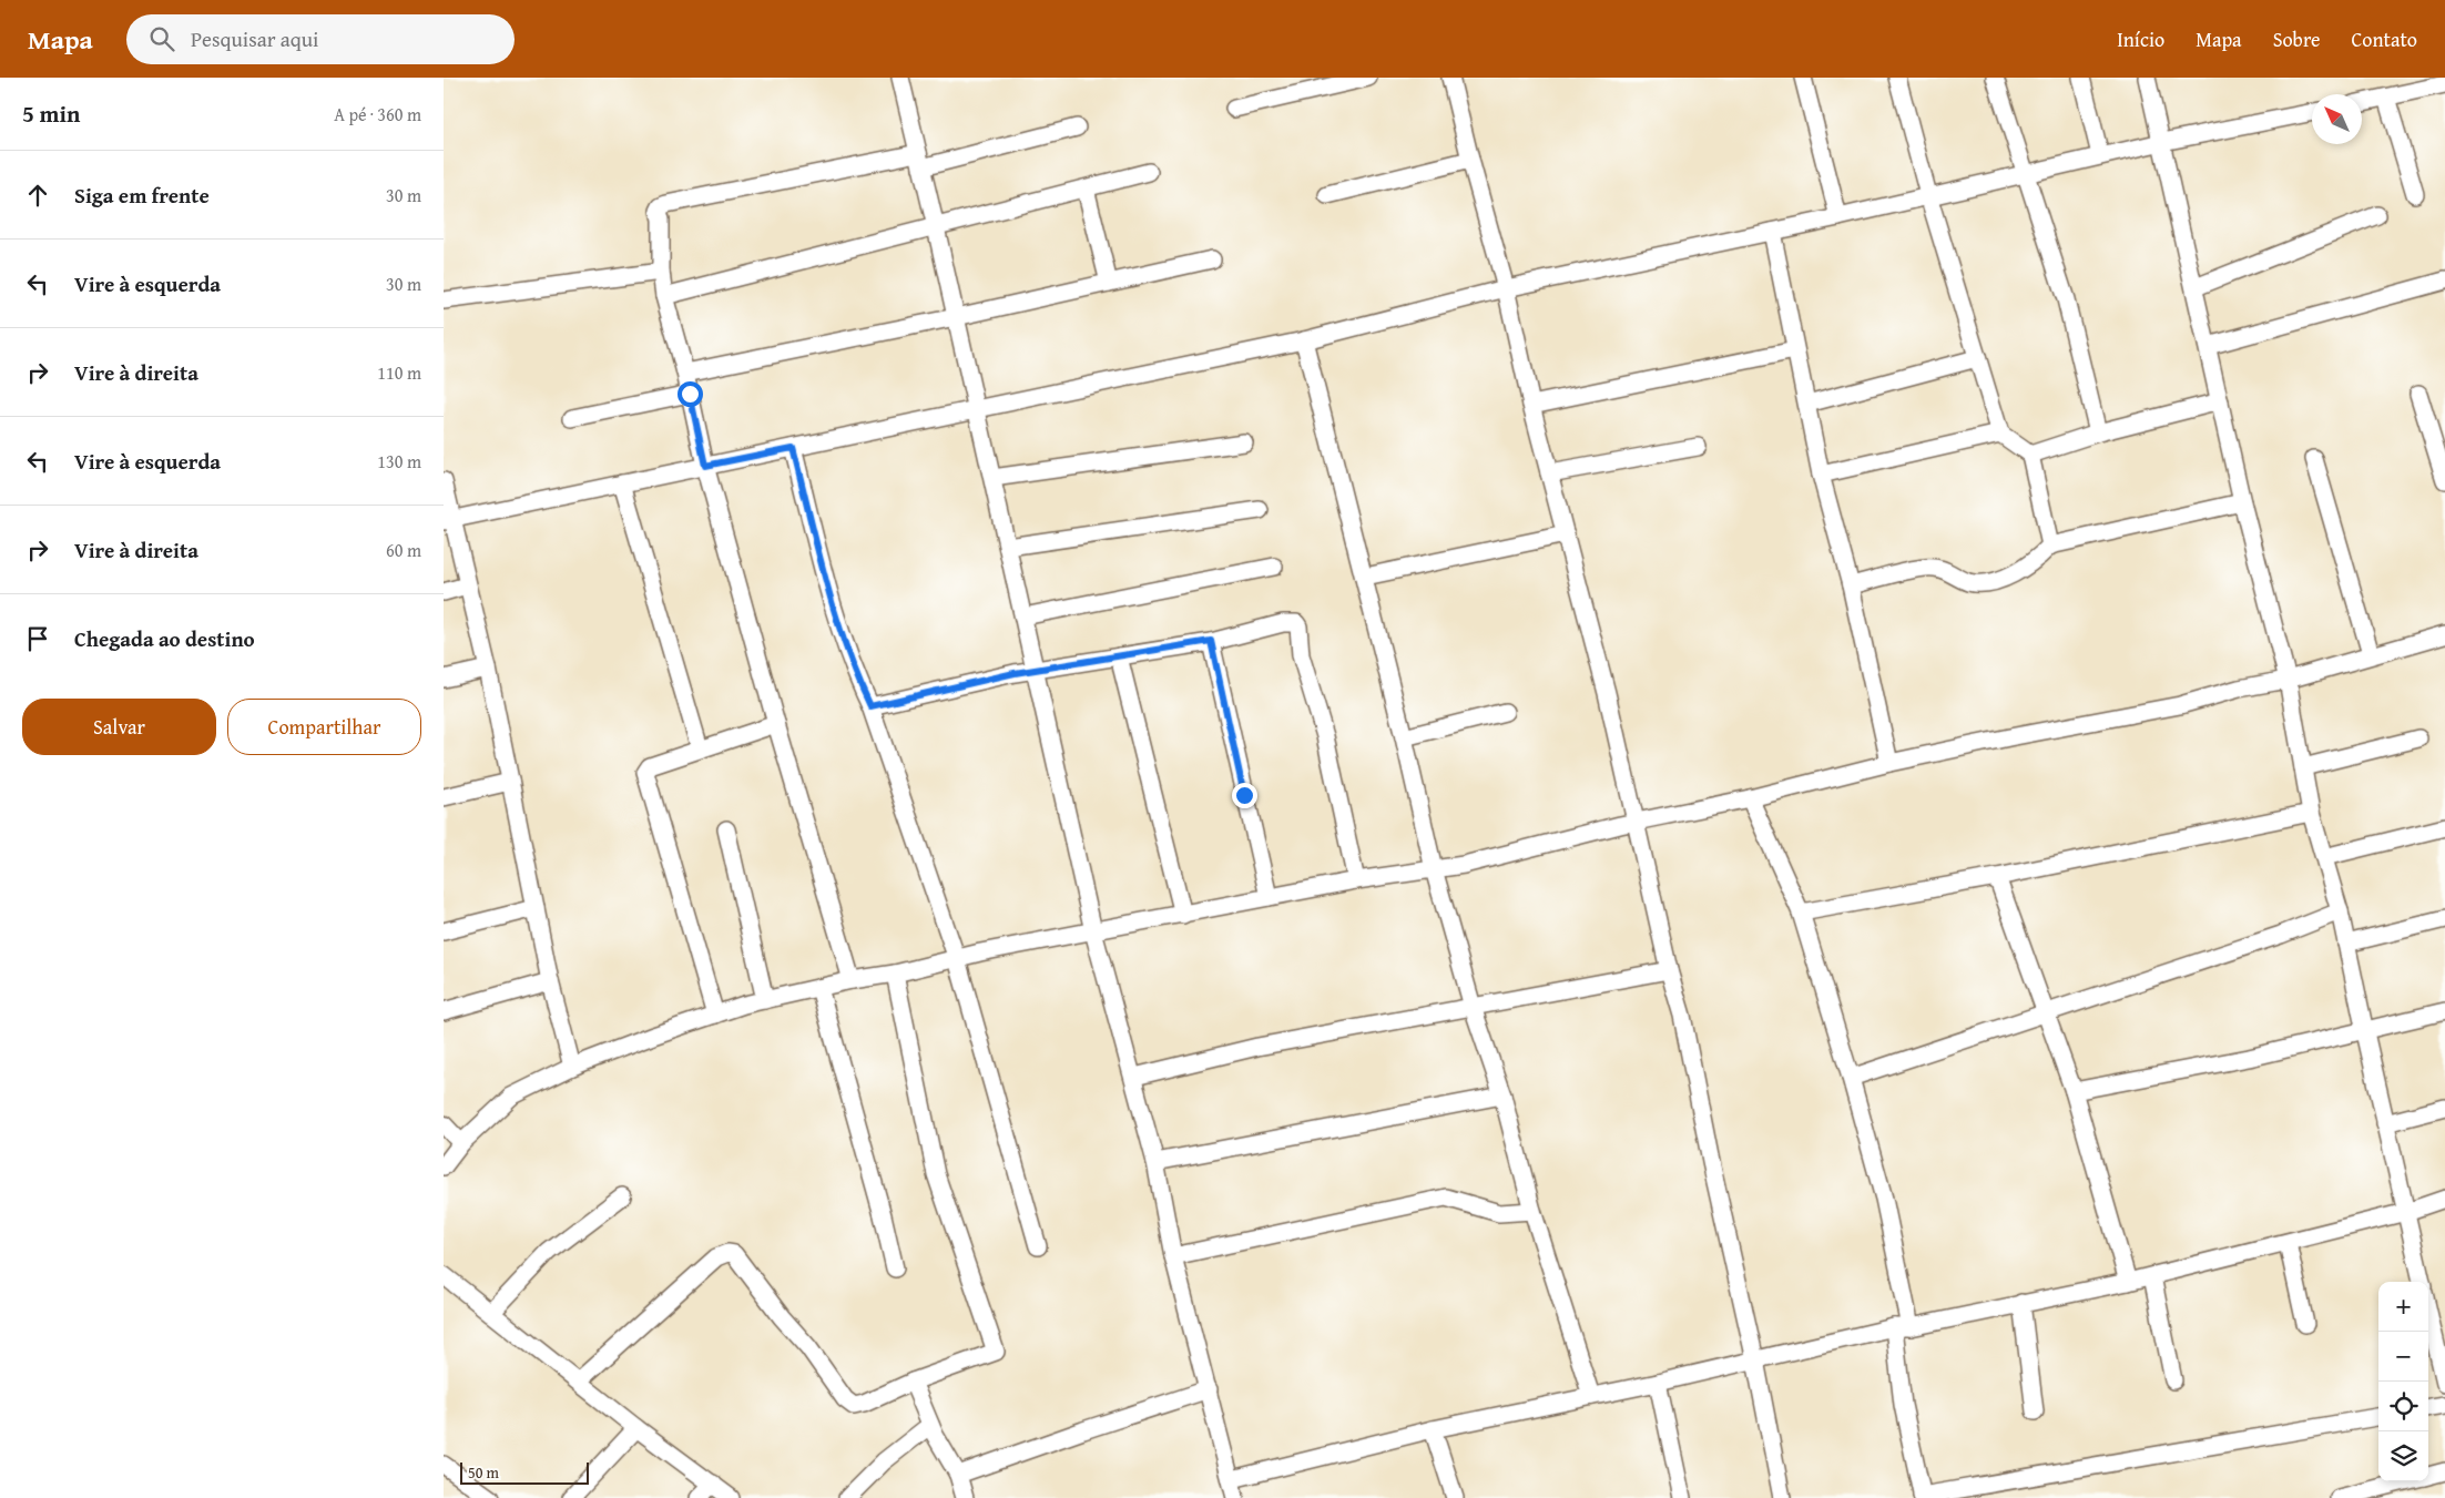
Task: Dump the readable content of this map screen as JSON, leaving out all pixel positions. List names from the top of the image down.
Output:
{
  "scale_bar": "50 m",
  "north": "top left",
  "page": {
    "header": "Mapa",
    "search": "Pesquisar aqui",
    "nav": [
      "Início",
      "Mapa",
      "Sobre",
      "Contato"
    ],
    "heading": ["5 min", "A pé · 360 m"],
    "list": [
      ["Siga em frente", "30 m"],
      ["Vire à esquerda", "30 m"],
      ["Vire à direita", "110 m"],
      ["Vire à esquerda", "130 m"],
      ["Vire à direita", "60 m"],
      "Chegada ao destino"
    ],
    "buttons": ["Salvar", "Compartilhar"],
    "map_buttons": ["+", "−"],
    "scale": "50 m"
  }
}
